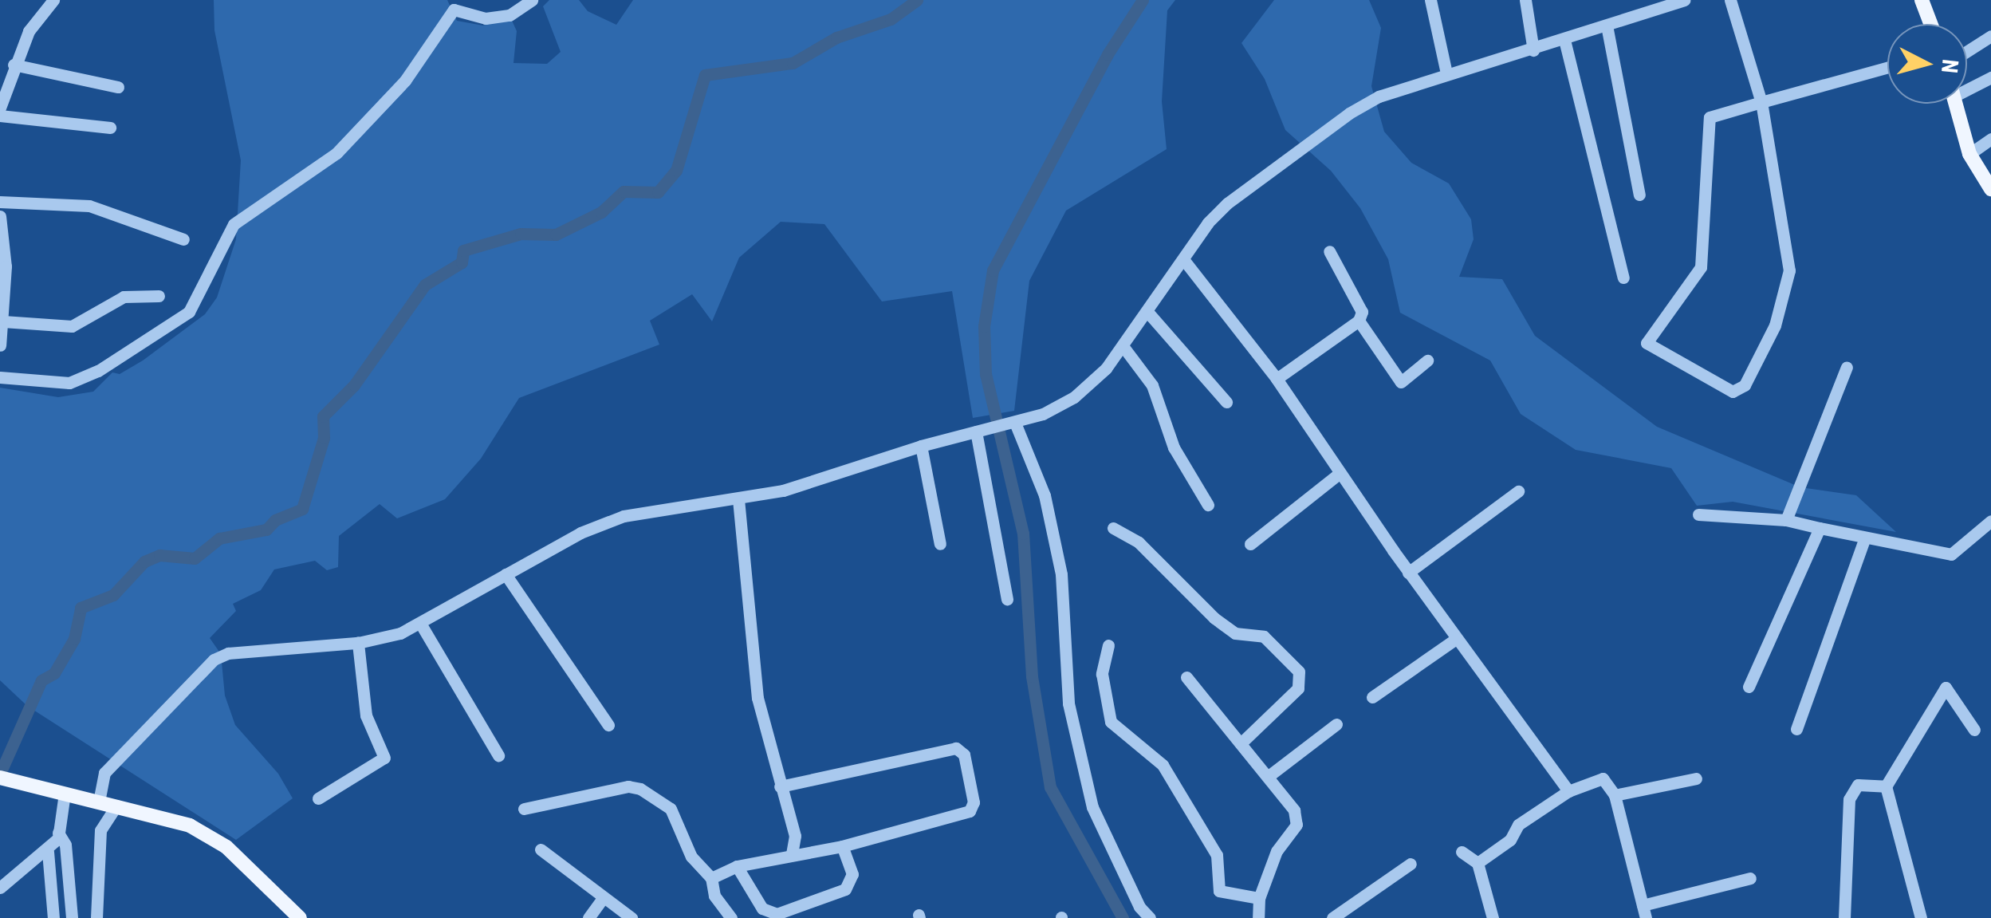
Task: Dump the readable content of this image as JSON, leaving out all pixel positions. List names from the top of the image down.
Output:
{
  "north": "right"
}
